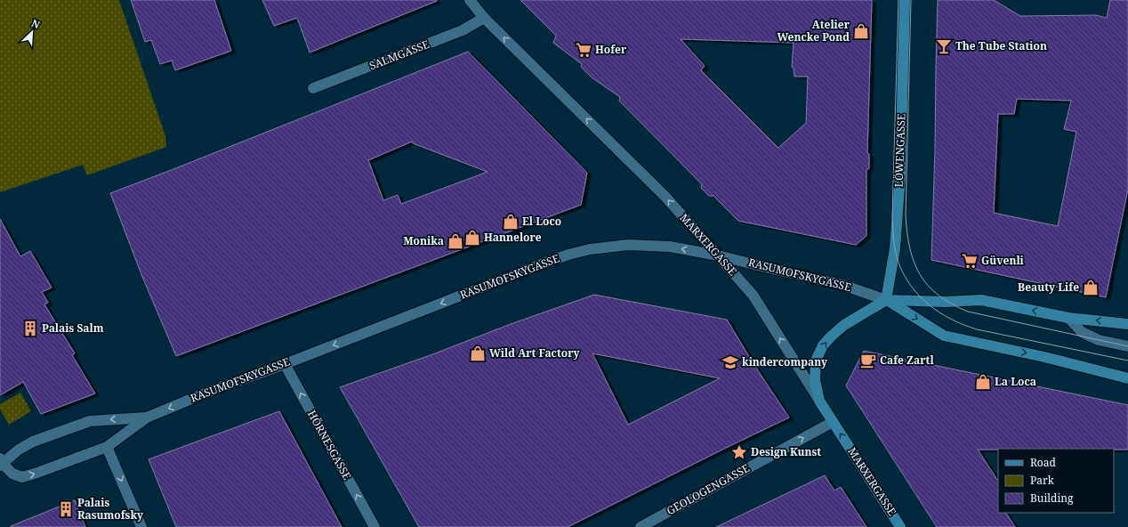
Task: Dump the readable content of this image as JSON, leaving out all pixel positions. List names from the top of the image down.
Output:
{
  "streets": {
    "street": [
      "SALMGASSE",
      "LÖWENGASSE",
      "MARXERGASSE",
      "RASUMOFSKYGASSE",
      "HÖRNESGASSE",
      "GEOLOGENGASSE"
    ]
  },
  "crossings": [
    ["SALMGASSE", "MARXERGASSE"],
    ["LÖWENGASSE", "RASUMOFSKYGASSE"],
    ["MARXERGASSE", "RASUMOFSKYGASSE"],
    ["MARXERGASSE", "GEOLOGENGASSE"],
    ["RASUMOFSKYGASSE", "HÖRNESGASSE"]
  ],
  "one_way": ["MARXERGASSE", "HÖRNESGASSE", "GEOLOGENGASSE"],
  "places": {
    "shop": [
      "Atelier Wencke Pond",
      "El Loco",
      "Hannelore",
      "Monika",
      "Beauty Life",
      "Wild Art Factory",
      "La Loca"
    ],
    "bar": ["The Tube Station"],
    "supermarket": ["Hofer", "Güvenli"],
    "building": ["Palais Salm", "Palais Rasumofsky"],
    "cafe": ["Cafe Zartl"],
    "school or university": ["kindercompany"],
    "place": ["Design Kunst"]
  },
  "legend": ["Road", "Park", "Building"],
  "north": "top right"
}
